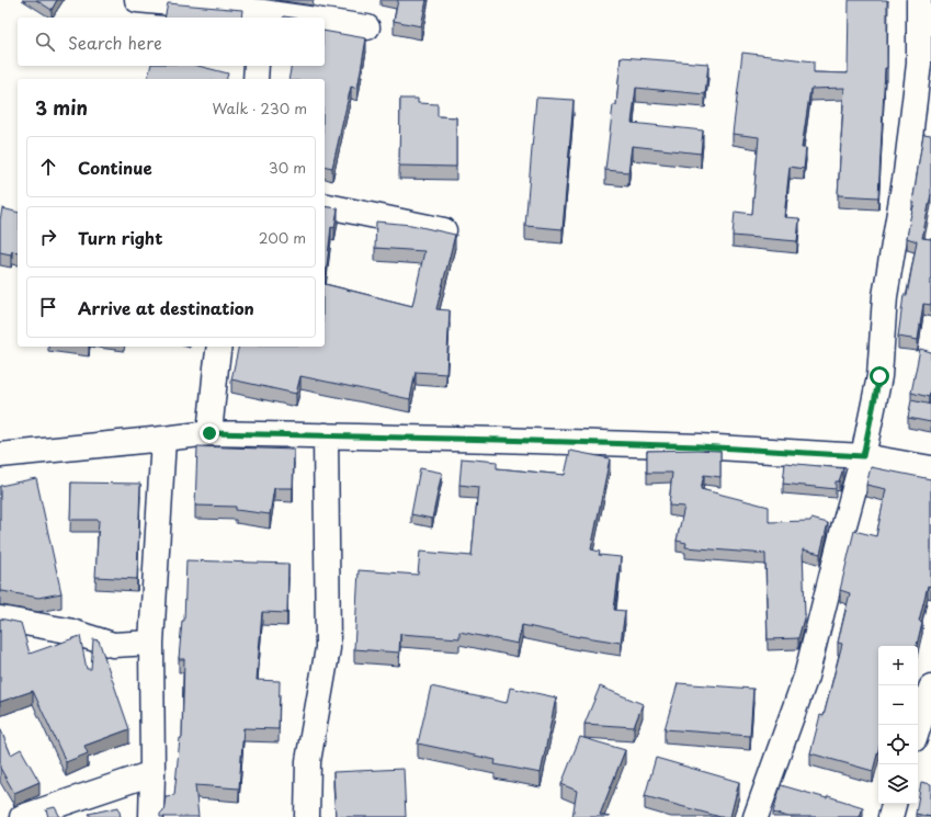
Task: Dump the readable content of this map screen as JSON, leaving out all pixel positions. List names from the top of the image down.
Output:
{
  "page": {
    "search": "Search here",
    "heading": ["3 min", "Walk · 230 m"],
    "list": [
      ["Continue", "30 m"],
      ["Turn right", "200 m"],
      "Arrive at destination"
    ],
    "map_buttons": ["+", "−"]
  }
}
